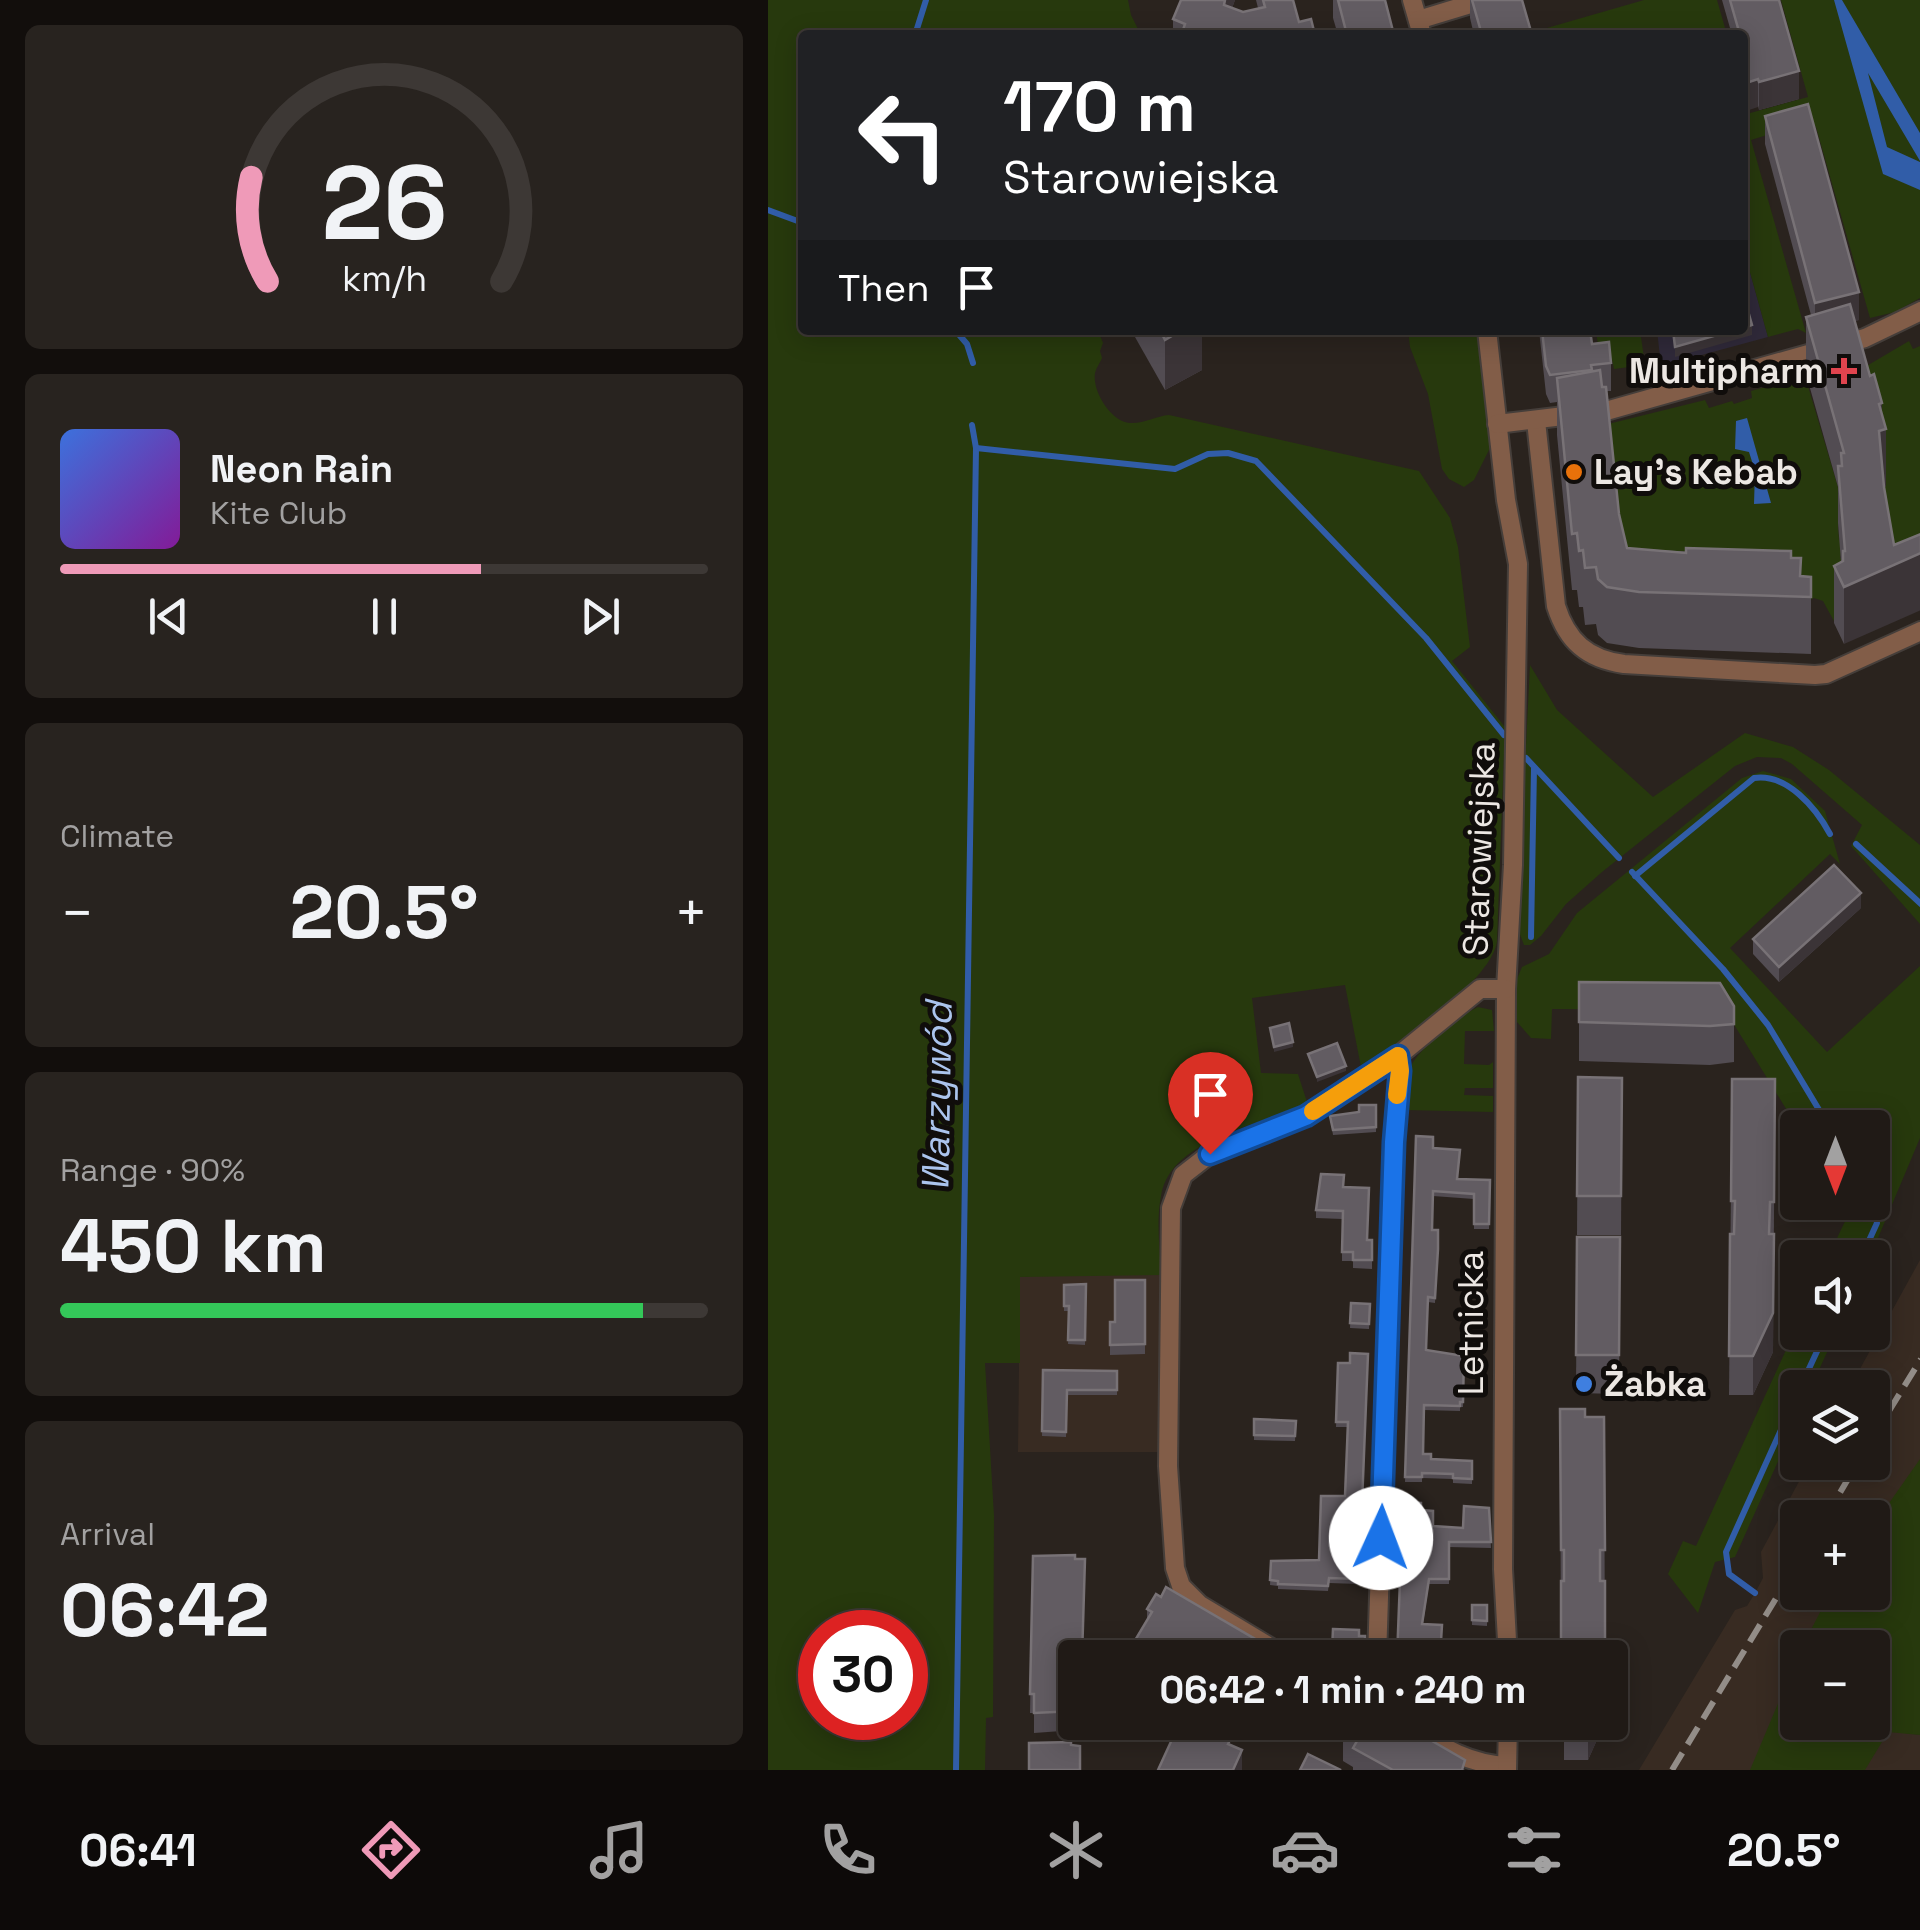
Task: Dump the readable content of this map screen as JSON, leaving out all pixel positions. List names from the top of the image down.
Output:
{
  "streets": {
    "street": ["Starowiejska", "Letnicka"]
  },
  "crossings": [
    ["Starowiejska", "Letnicka"]
  ],
  "water": ["Warzywód"],
  "places": {
    "health": ["Multipharm"],
    "other": ["Lay's Kebab", "Żabka"]
  },
  "north": "bottom",
  "page": {
    "turn": ["170 m", "Starowiejska"],
    "then": "Then",
    "song": ["Neon Rain", "Kite Club"],
    "tile": [
      "Climate",
      ["Range · 90%", "450 km"],
      ["Arrival", "06:42"]
    ],
    "heat": ["−", "20.5°", "+"],
    "map_buttons": ["+", "−"],
    "limit": "30",
    "trip": "06:42 · 1 min · 240 m",
    "tabs": ["06:41", "20.5°"],
    "gauge": ["26", "km/h"]
  }
}
